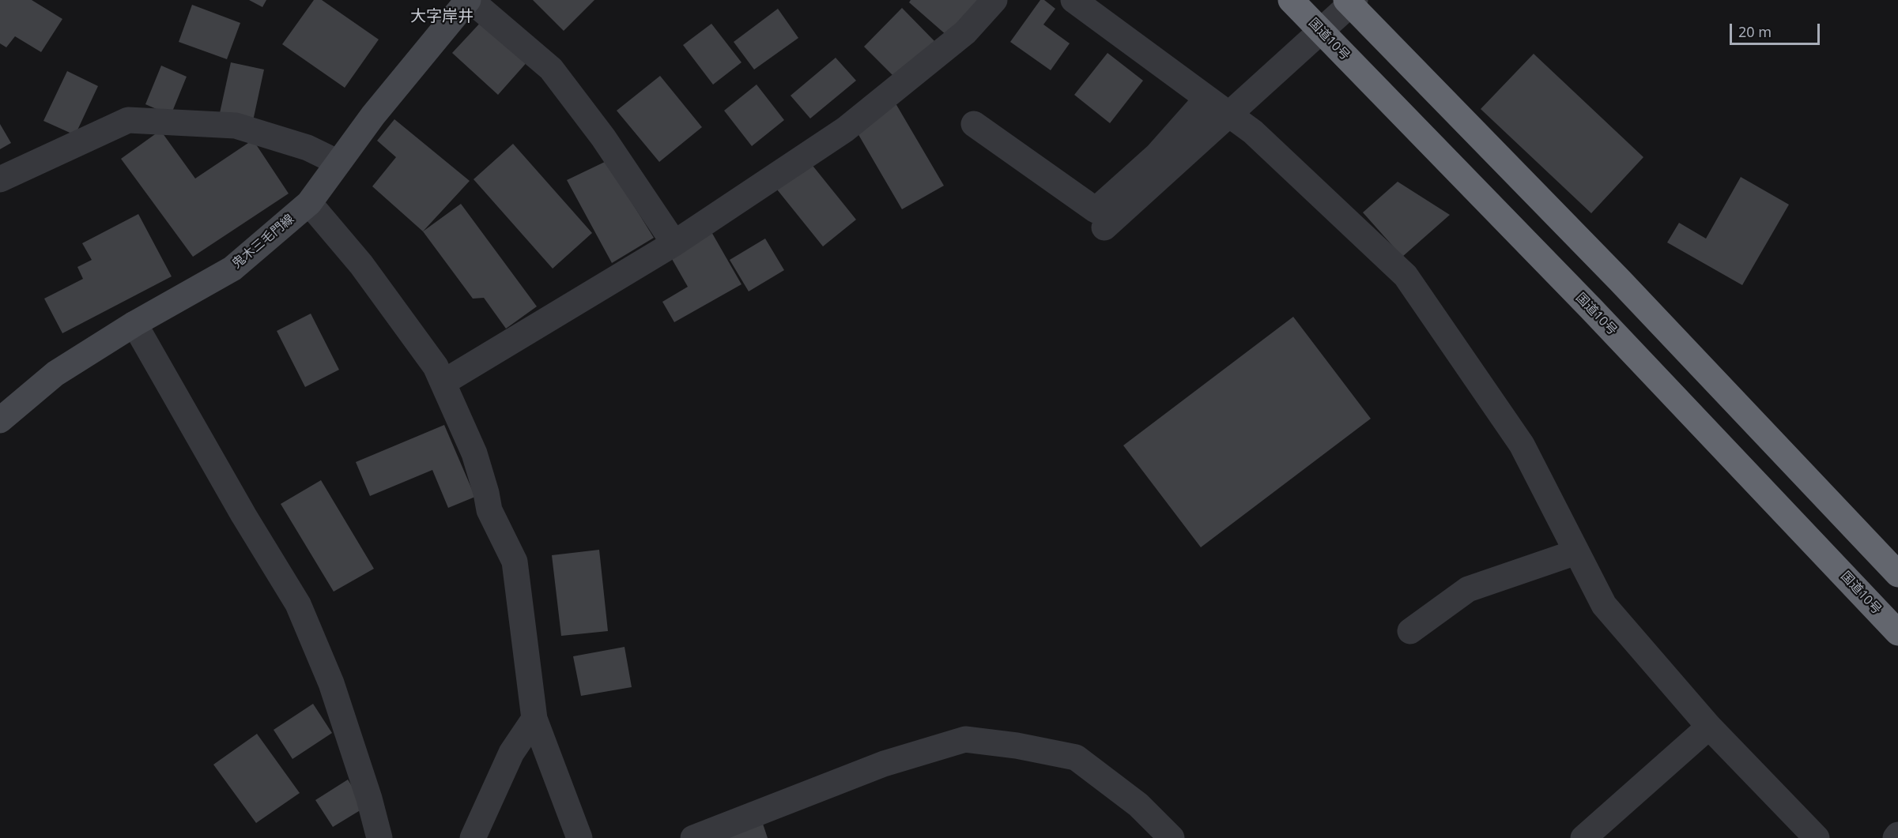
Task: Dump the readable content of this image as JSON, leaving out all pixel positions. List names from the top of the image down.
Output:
{
  "streets": {
    "highway": ["国道10号"],
    "main road": ["鬼木三毛門線"]
  },
  "districts": ["大字岸井"],
  "scale_bar": "20 m"
}
